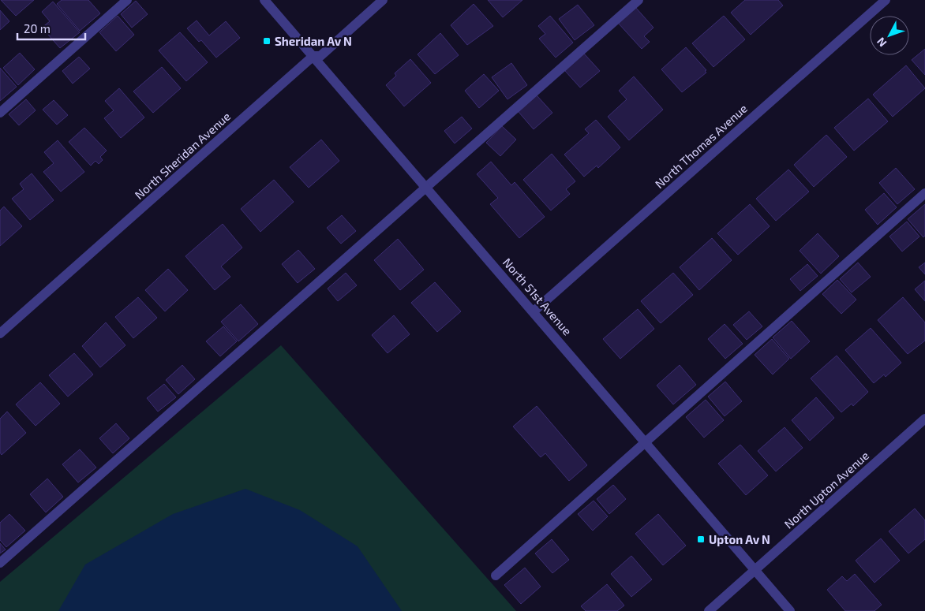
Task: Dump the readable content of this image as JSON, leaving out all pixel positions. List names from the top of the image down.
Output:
{
  "streets": {
    "street": [
      "North Thomas Avenue",
      "North Sheridan Avenue",
      "North 51st Avenue",
      "North Upton Avenue"
    ]
  },
  "crossings": [
    ["North Thomas Avenue", "North 51st Avenue"],
    ["North Sheridan Avenue", "North 51st Avenue"],
    ["North 51st Avenue", "North Upton Avenue"]
  ],
  "places": {
    "transit": ["Sheridan Av N", "Upton Av N"]
  },
  "scale_bar": "20 m",
  "north": "bottom left"
}
